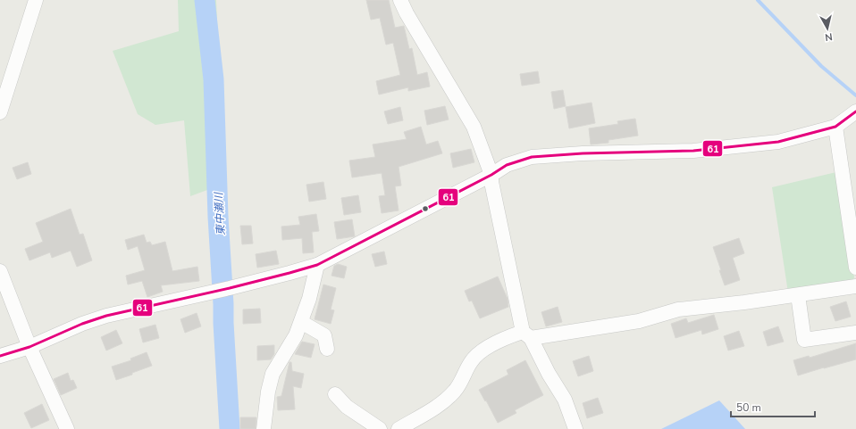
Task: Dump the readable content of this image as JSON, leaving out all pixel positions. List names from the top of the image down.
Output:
{
  "water": ["東中瀬川"],
  "lines": ["transit line 61"],
  "scale_bar": "50 m",
  "north": "bottom"
}
